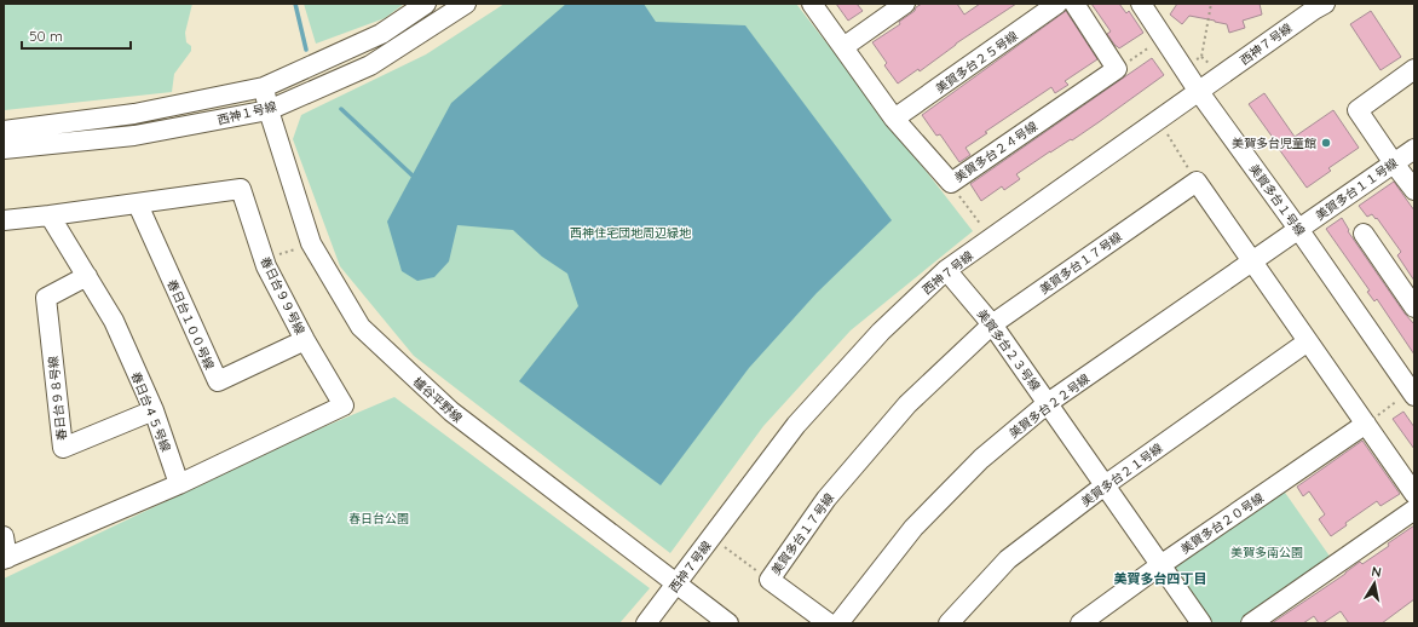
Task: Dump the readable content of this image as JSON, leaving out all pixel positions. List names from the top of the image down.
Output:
{
  "streets": {
    "street": [
      "西神７号線",
      "美賀多台２５号線",
      "西神１号線",
      "美賀多台２４号線",
      "美賀多台１１号線",
      "美賀多台１号線",
      "美賀多台１７号線",
      "春日台９９号線",
      "春日台１００号線",
      "美賀多台２３号線",
      "春日台９８号線",
      "櫨谷平野線",
      "美賀多台２２号線",
      "春日台４５号線",
      "美賀多台２１号線",
      "美賀多台２０号線"
    ]
  },
  "crossings": [
    ["西神７号線", "美賀多台１号線"],
    ["西神７号線", "美賀多台２３号線"],
    ["西神７号線", "櫨谷平野線"],
    ["美賀多台２５号線", "美賀多台２４号線"],
    ["西神１号線", "櫨谷平野線"],
    ["美賀多台１１号線", "美賀多台１号線"],
    ["美賀多台１１号線", "美賀多台２２号線"],
    ["美賀多台１号線", "美賀多台２２号線"],
    ["美賀多台１７号線", "美賀多台２３号線"],
    ["春日台９９号線", "春日台１００号線"],
    ["春日台９９号線", "春日台４５号線"],
    ["美賀多台２３号線", "美賀多台２２号線"],
    ["美賀多台２３号線", "美賀多台２１号線"],
    ["美賀多台２３号線", "美賀多台２０号線"],
    ["春日台９８号線", "春日台４５号線"]
  ],
  "districts": ["美賀多台四丁目"],
  "parks": ["西神住宅団地周辺緑地", "春日台公園", "美賀多南公園"],
  "places": ["美賀多台児童館"],
  "scale_bar": "50 m",
  "north": "top"
}
